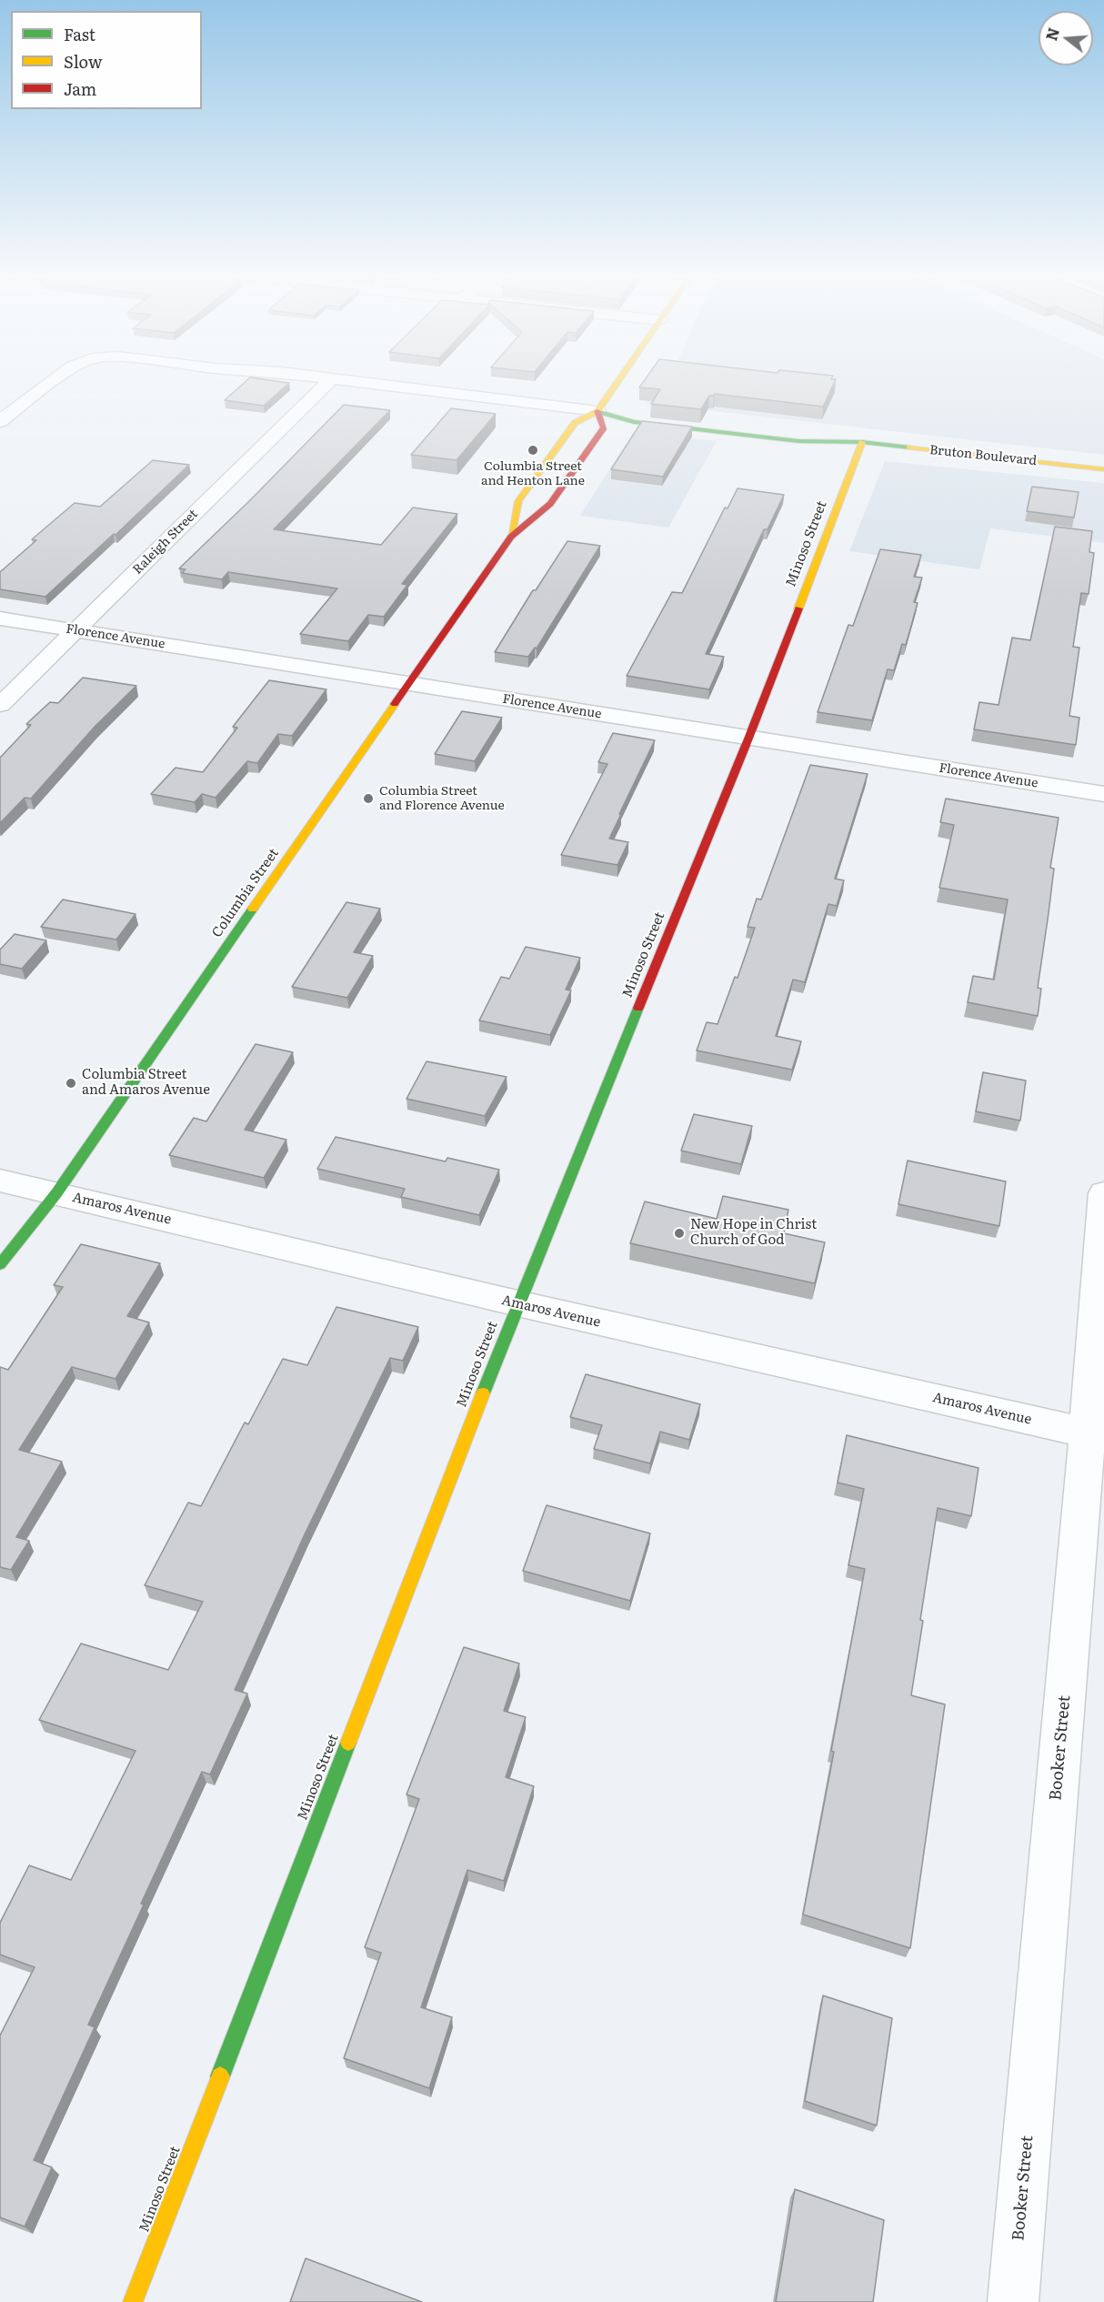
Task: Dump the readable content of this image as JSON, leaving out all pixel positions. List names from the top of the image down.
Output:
{
  "streets": {
    "street": [
      "Bruton Boulevard",
      "Raleigh Street",
      "Minoso Street",
      "Florence Avenue",
      "Columbia Street",
      "Amaros Avenue",
      "Booker Street"
    ]
  },
  "crossings": [
    ["Bruton Boulevard", "Minoso Street"],
    ["Bruton Boulevard", "Columbia Street"],
    ["Raleigh Street", "Florence Avenue"],
    ["Minoso Street", "Florence Avenue"],
    ["Minoso Street", "Amaros Avenue"],
    ["Florence Avenue", "Columbia Street"],
    ["Columbia Street", "Amaros Avenue"],
    ["Amaros Avenue", "Booker Street"]
  ],
  "places": [
    "Columbia Street and Henton Lane",
    "Columbia Street and Florence Avenue",
    "Columbia Street and Amaros Avenue",
    "New Hope in Christ Church of God"
  ],
  "legend": ["Fast", "Slow", "Jam"],
  "north": "left"
}
